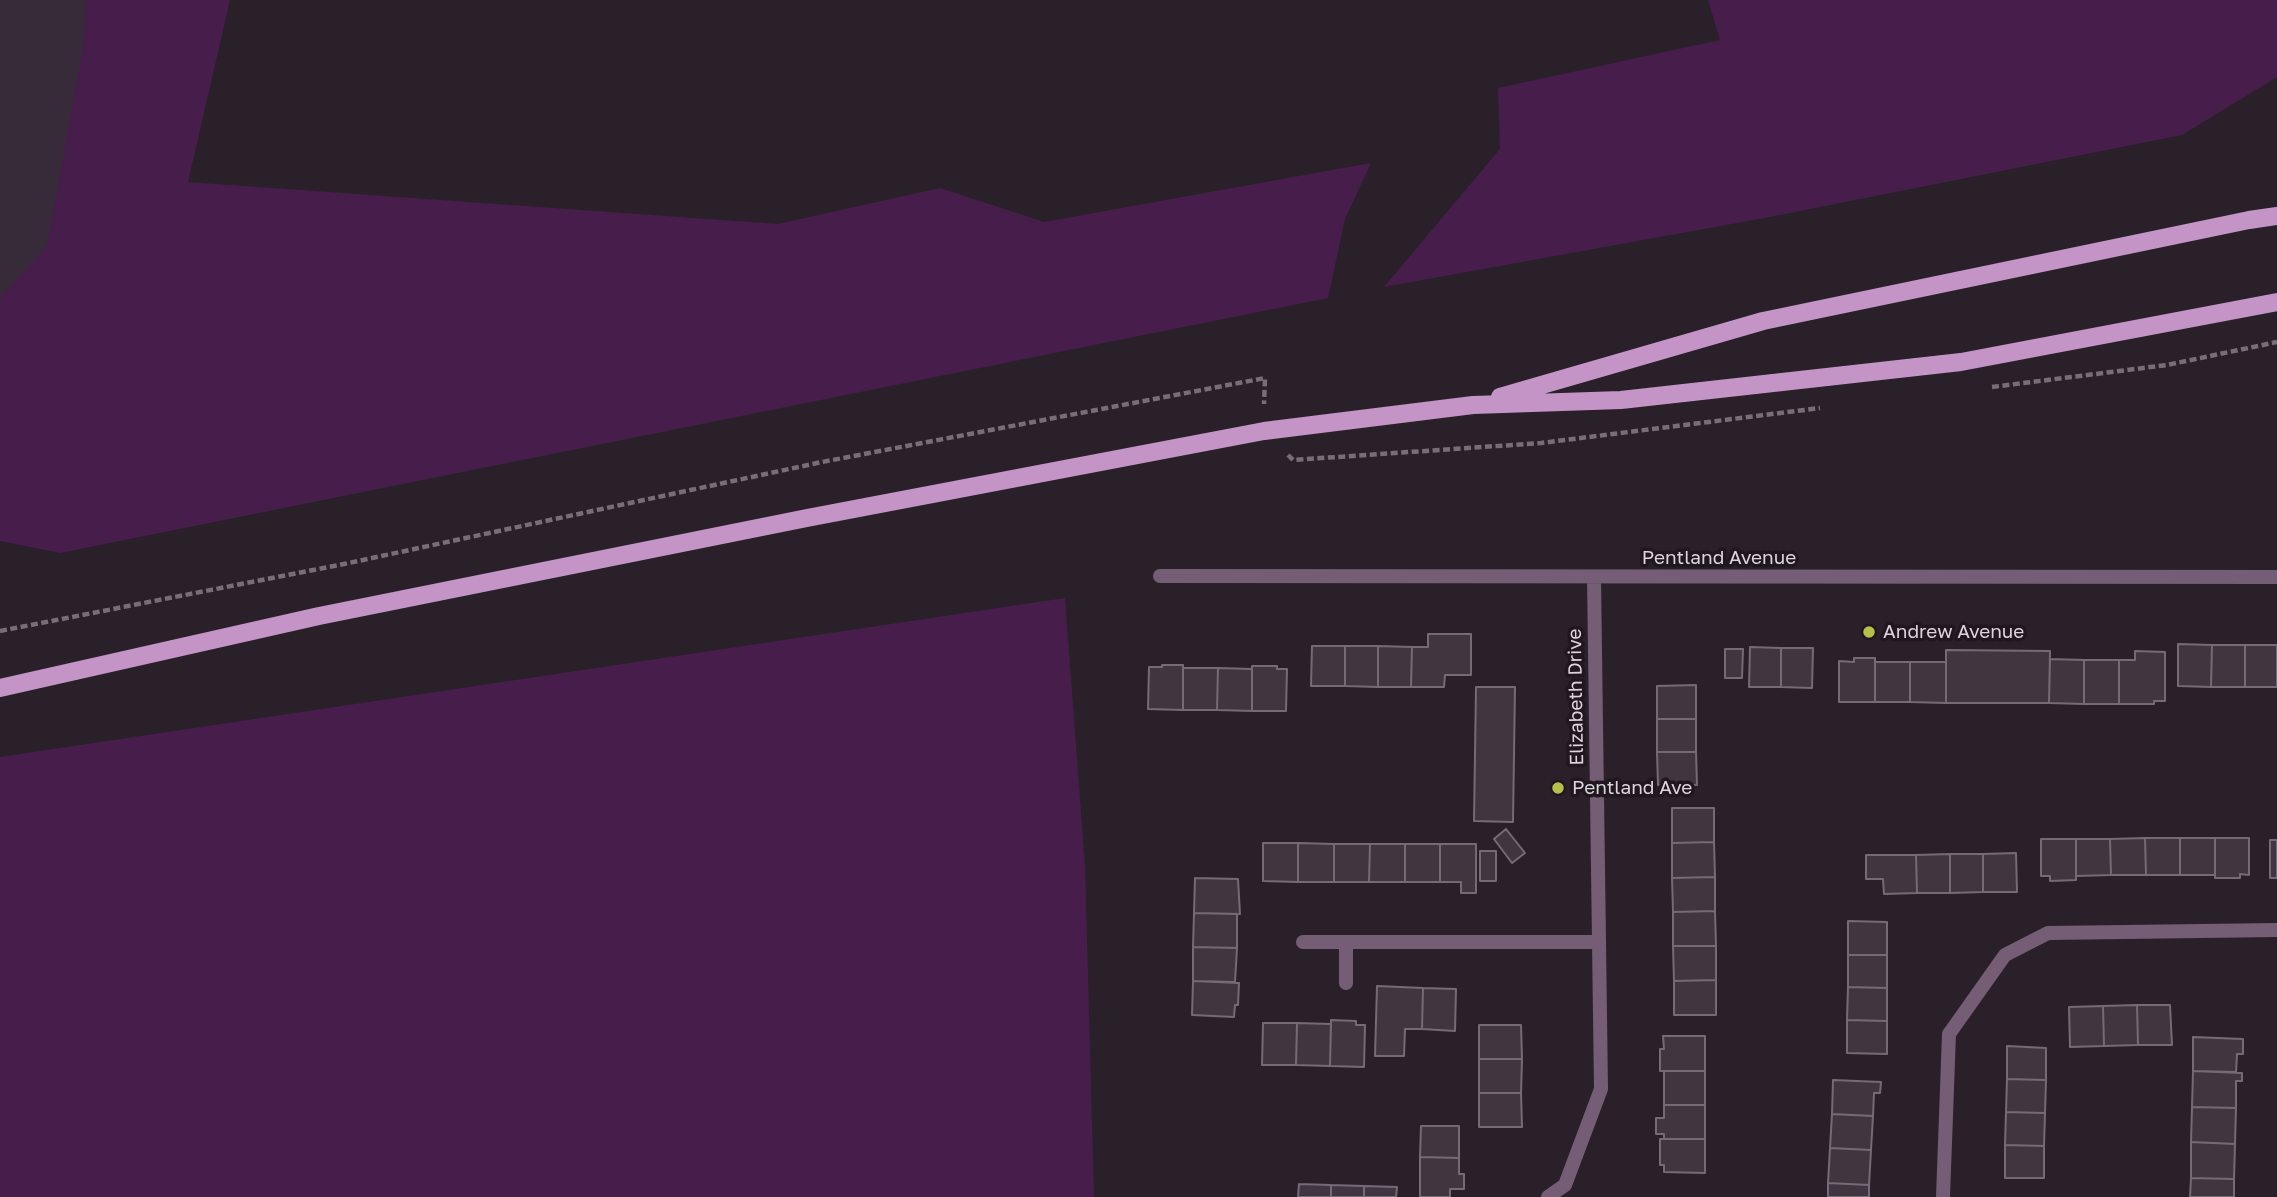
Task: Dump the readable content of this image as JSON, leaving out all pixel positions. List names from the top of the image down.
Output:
{
  "streets": {
    "street": ["Pentland Avenue", "Elizabeth Drive"]
  },
  "crossings": [
    ["Pentland Avenue", "Elizabeth Drive"]
  ],
  "places": ["Andrew Avenue", "Pentland Ave"]
}
